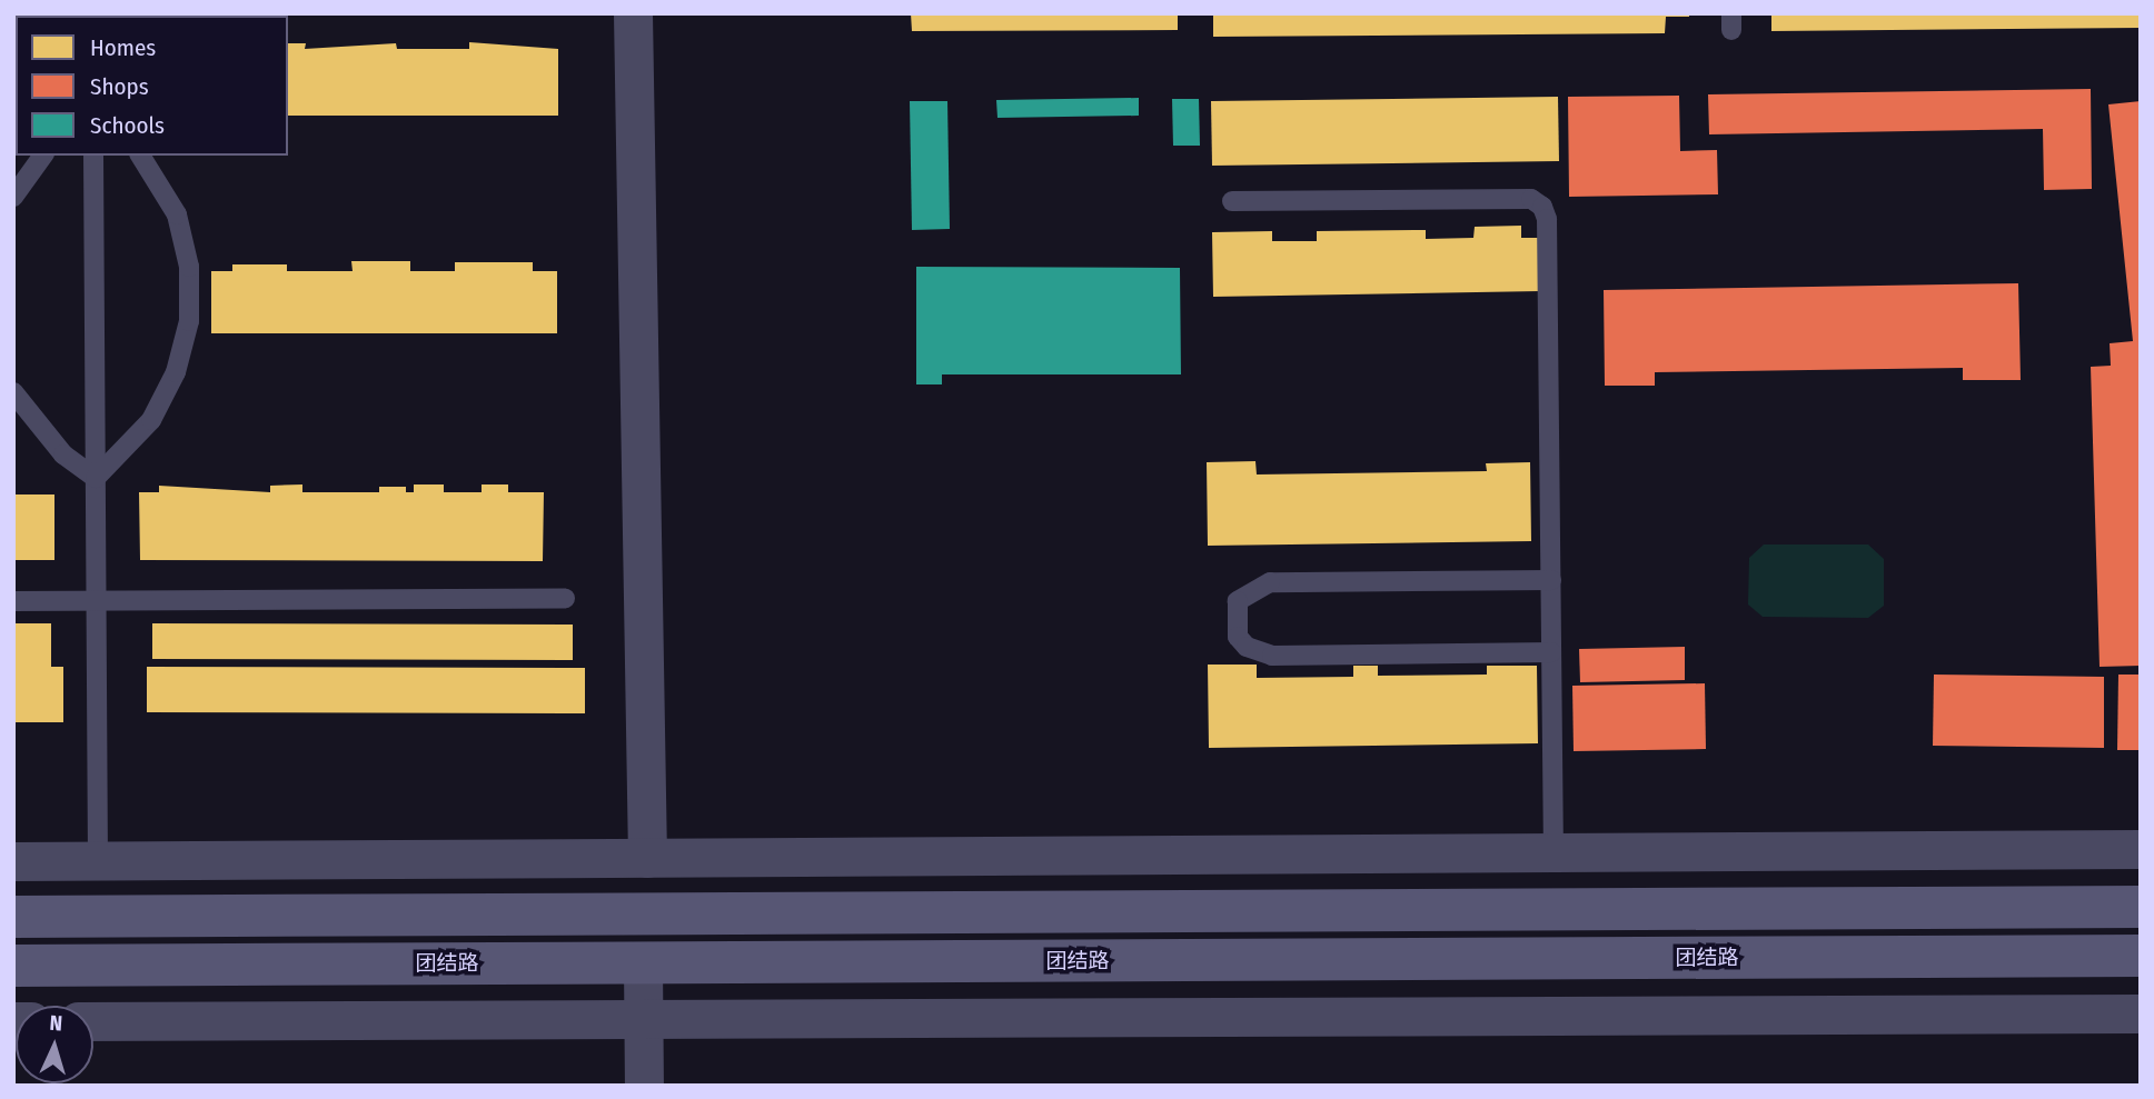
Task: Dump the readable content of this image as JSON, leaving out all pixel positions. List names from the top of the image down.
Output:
{
  "streets": {
    "main road": ["团结路"]
  },
  "legend": ["Homes", "Shops", "Schools"],
  "north": "top"
}
